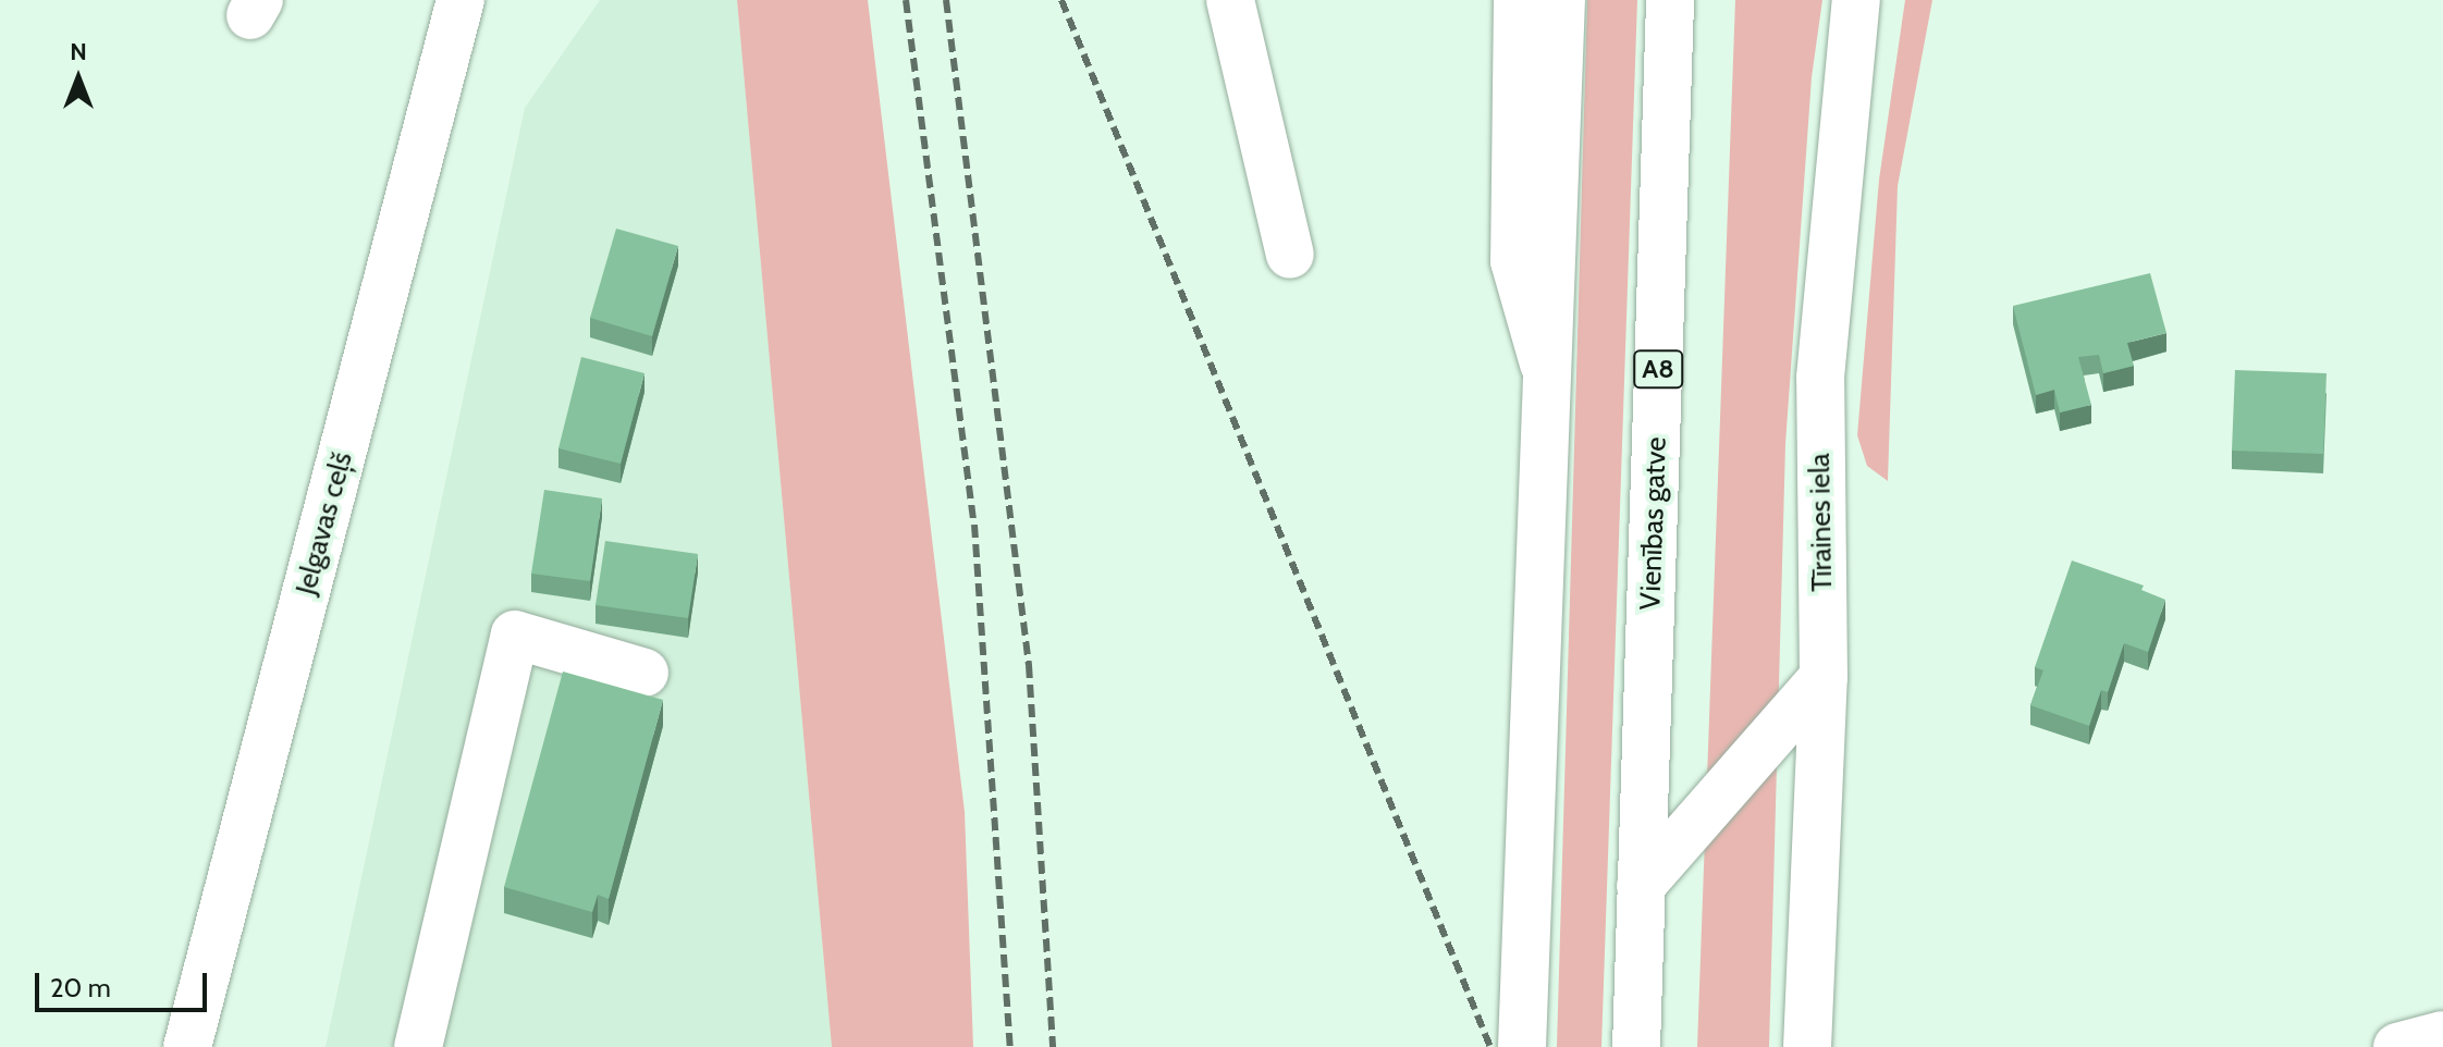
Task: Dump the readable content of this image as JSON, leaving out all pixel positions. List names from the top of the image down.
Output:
{
  "streets": {
    "main road": [
      "A8",
      "Tīraines iela",
      "Jelgavas ceļš",
      "Vienības gatve"
    ]
  },
  "scale_bar": "20 m",
  "north": "top"
}
